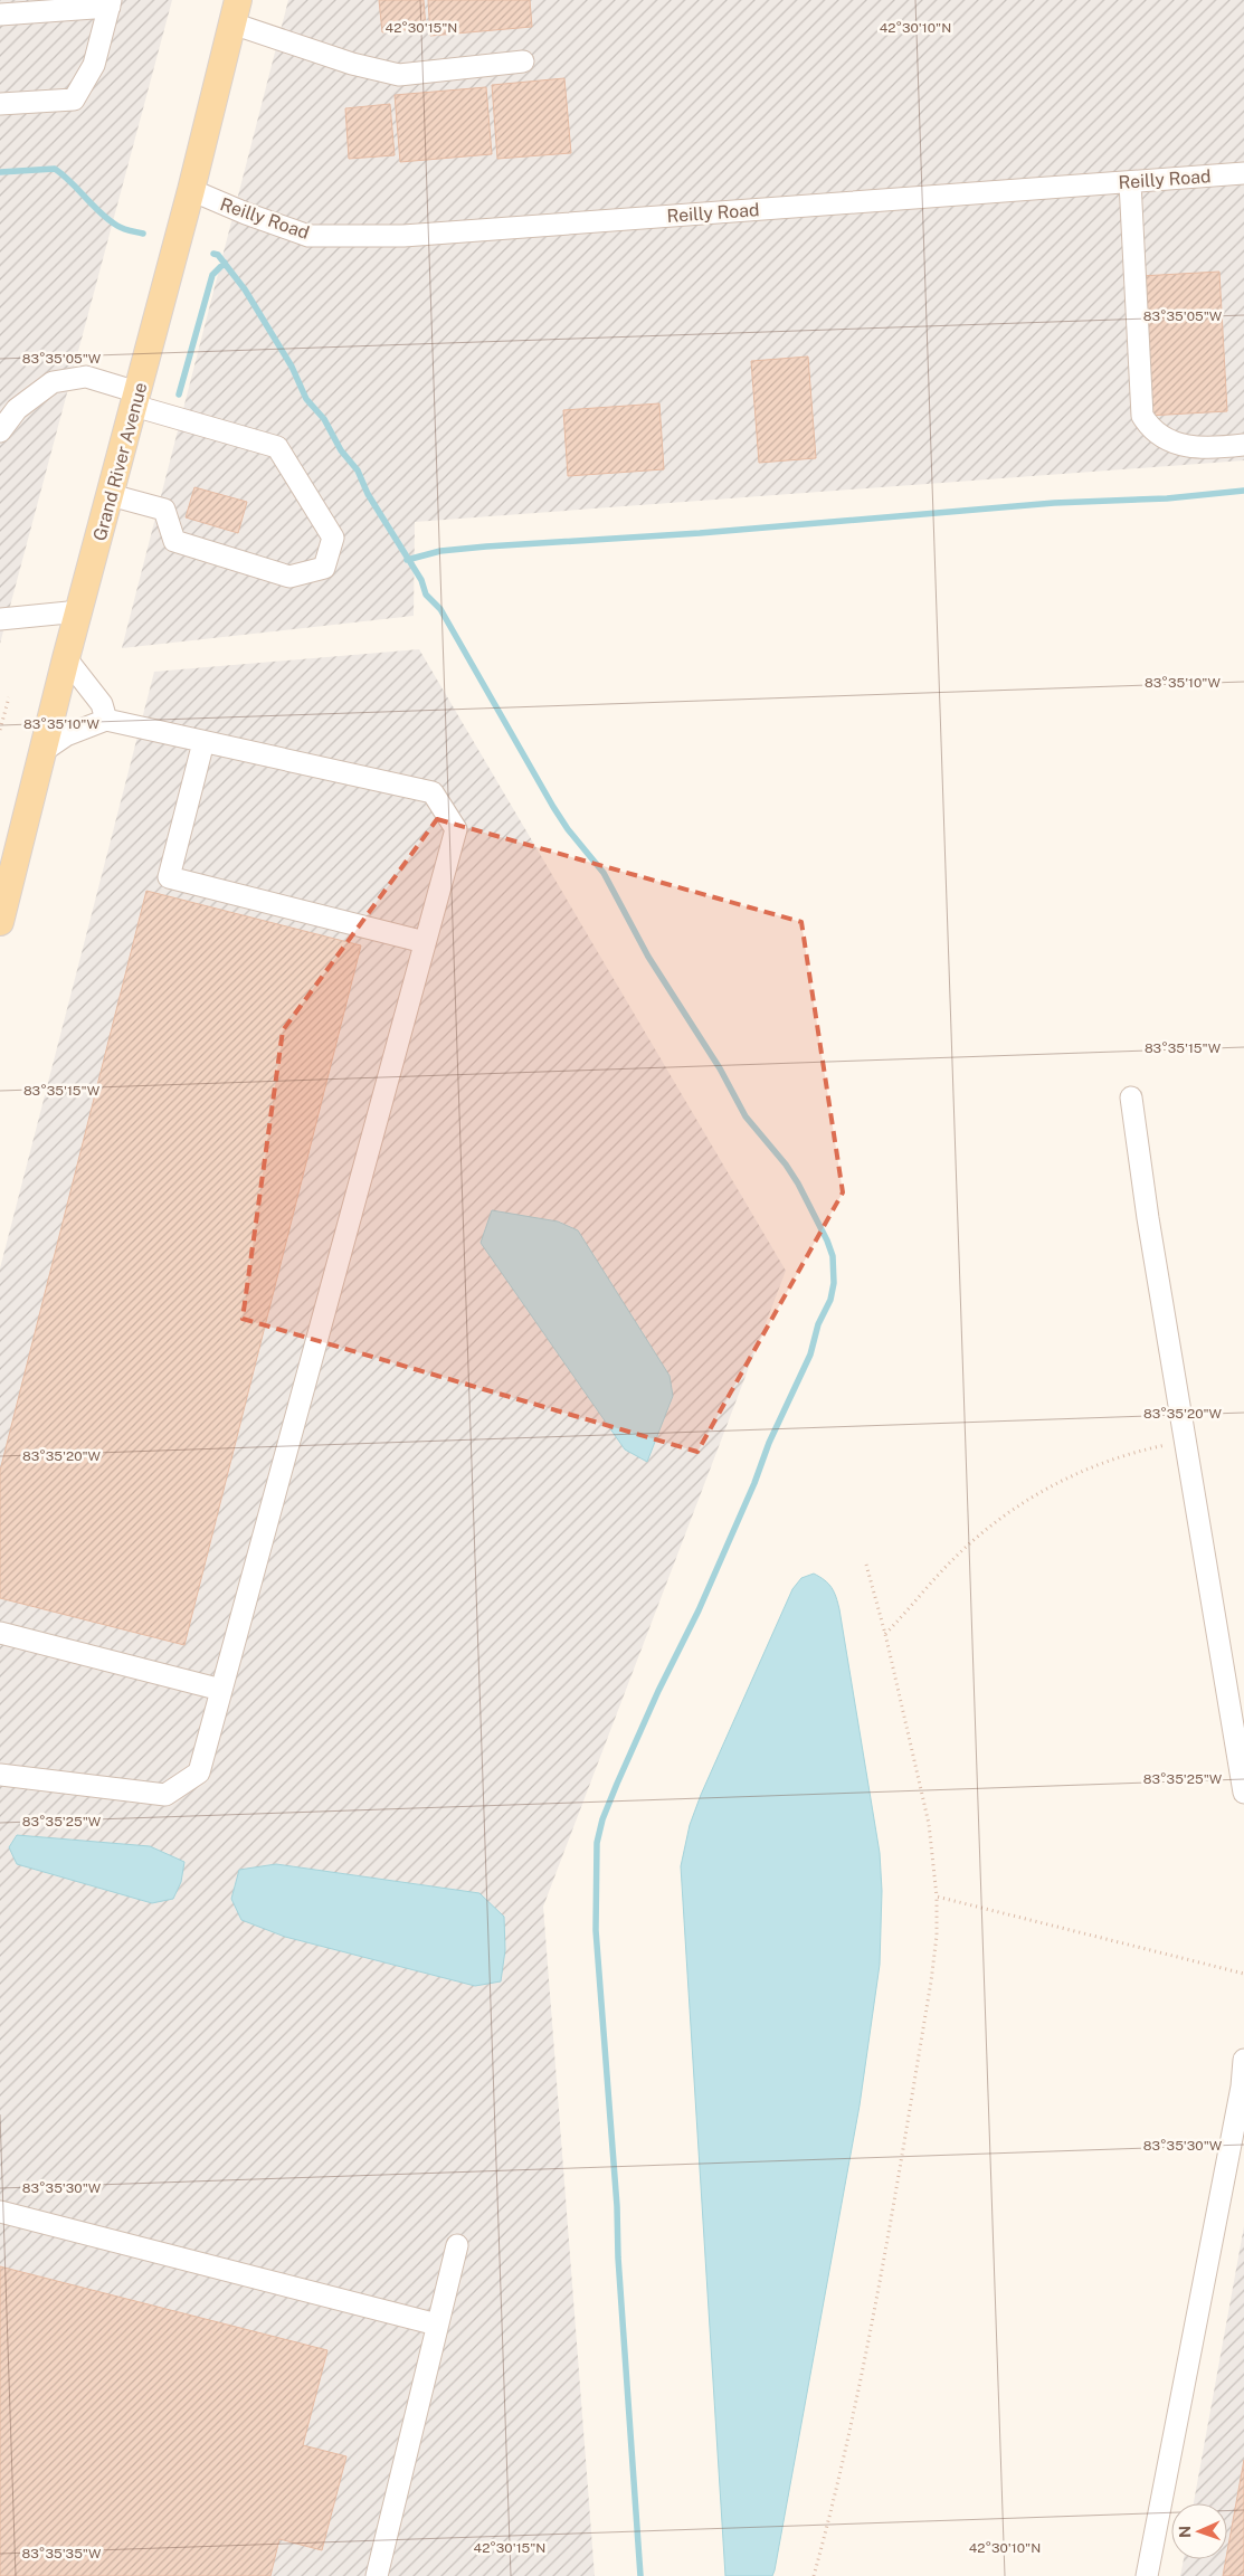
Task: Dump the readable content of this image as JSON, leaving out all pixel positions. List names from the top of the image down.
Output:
{
  "streets": {
    "main road": ["Grand River Avenue"],
    "street": ["Reilly Road"]
  },
  "crossings": [
    ["Reilly Road", "Grand River Avenue"]
  ],
  "north": "left",
  "coordinates": [
    "42°30'15\"N",
    "42°30'10\"N",
    "83°35'05\"W",
    "83°35'10\"W",
    "83°35'15\"W",
    "83°35'20\"W",
    "83°35'25\"W",
    "83°35'30\"W",
    "83°35'35\"W"
  ]
}
